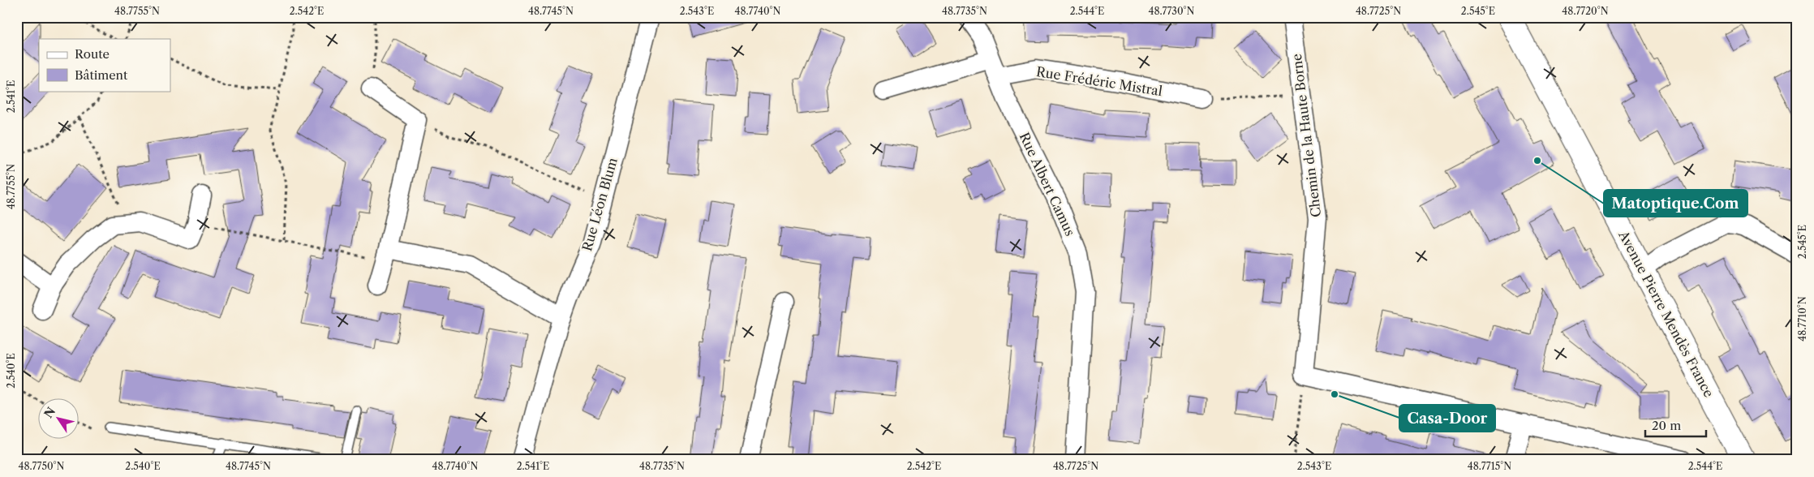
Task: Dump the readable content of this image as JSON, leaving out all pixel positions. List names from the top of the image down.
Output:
{
  "streets": {
    "main road": ["Avenue Pierre Mendès France"],
    "street": [
      "Rue Frédéric Mistral",
      "Chemin de la Haute Borne",
      "Rue Albert Camus",
      "Rue Léon Blum"
    ]
  },
  "crossings": [
    ["Rue Frédéric Mistral", "Rue Albert Camus"]
  ],
  "places": ["Matoptique.Com", "Casa-Door"],
  "legend": ["Route", "Bâtiment"],
  "scale_bar": "20 m",
  "north": "top left",
  "coordinates": [
    "48.7755°N",
    "2.542°E",
    "48.7745°N",
    "2.543°E",
    "48.7740°N",
    "48.7735°N",
    "2.544°E",
    "48.7730°N",
    "48.7725°N",
    "2.545°E",
    "48.7720°N",
    "2.541°E",
    "48.7710°N",
    "2.540°E",
    "48.7750°N",
    "48.7715°N"
  ]
}
